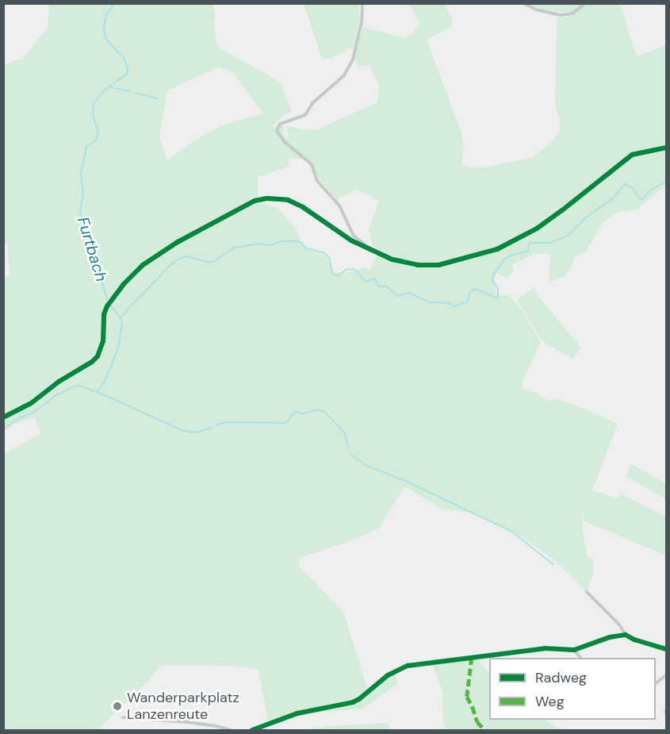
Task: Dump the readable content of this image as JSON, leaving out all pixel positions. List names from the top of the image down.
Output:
{
  "water": ["Furtbach"],
  "places": ["Wanderparkplatz Lanzenreute"],
  "legend": ["Radweg", "Weg"]
}
